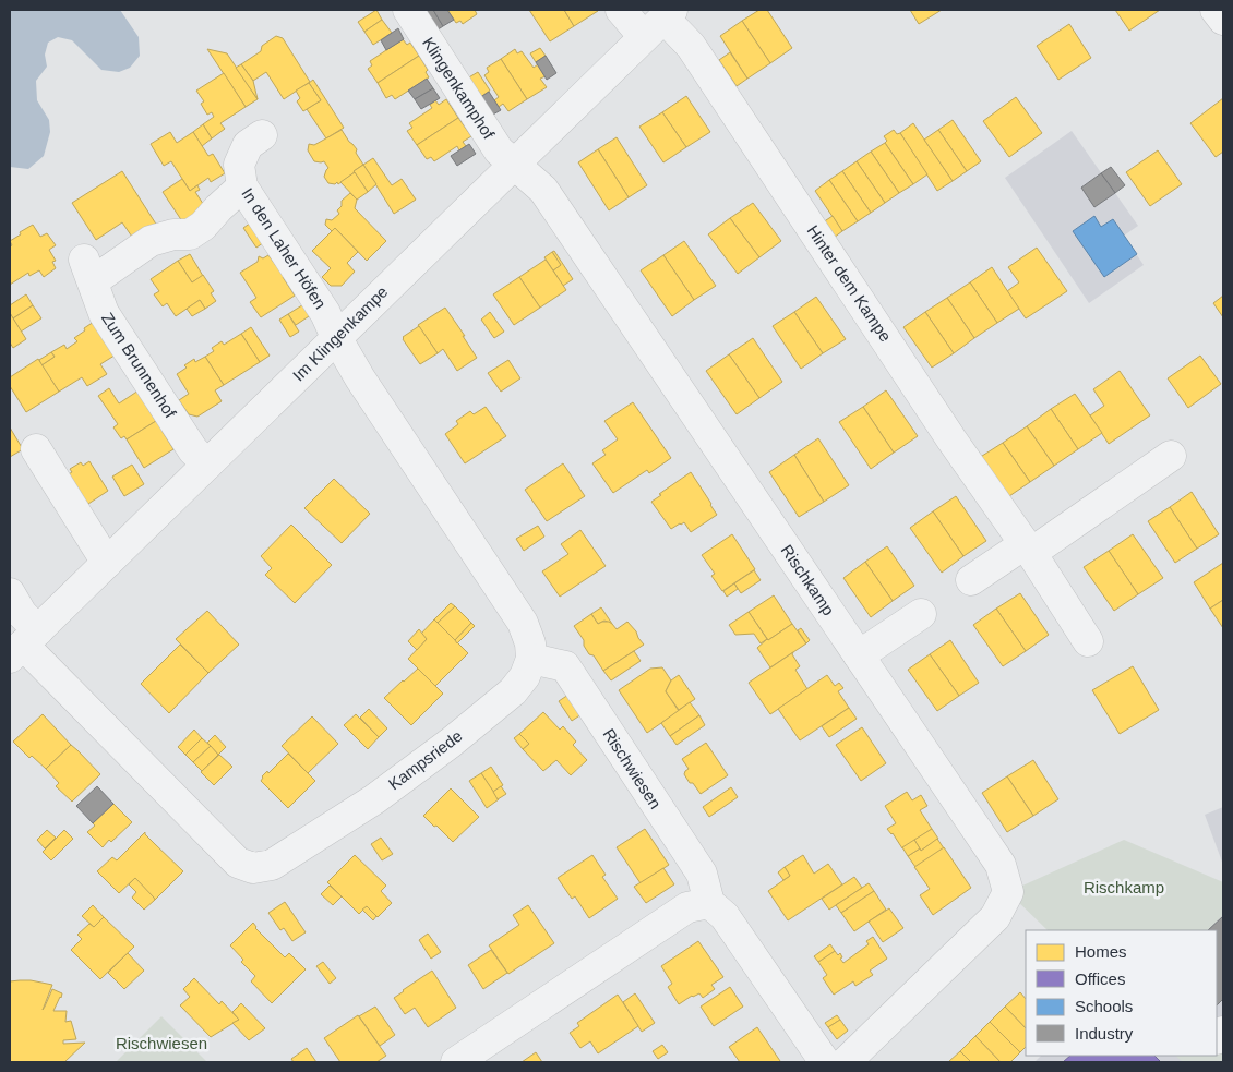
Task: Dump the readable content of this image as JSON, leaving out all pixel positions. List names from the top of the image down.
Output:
{
  "streets": {
    "street": [
      "Klingenkamphof",
      "In den Laher Höfen",
      "Hinter dem Kampe",
      "Im Klingenkampe",
      "Zum Brunnenhof",
      "Rischkamp",
      "Kampsriede",
      "Rischwiesen"
    ]
  },
  "crossings": [
    ["Klingenkamphof", "Im Klingenkampe"],
    ["Klingenkamphof", "Rischkamp"],
    ["In den Laher Höfen", "Im Klingenkampe"],
    ["In den Laher Höfen", "Zum Brunnenhof"],
    ["Hinter dem Kampe", "Im Klingenkampe"],
    ["Im Klingenkampe", "Zum Brunnenhof"],
    ["Im Klingenkampe", "Rischkamp"],
    ["Im Klingenkampe", "Kampsriede"],
    ["Kampsriede", "Rischwiesen"]
  ],
  "parks": ["Rischkamp", "Rischwiesen"],
  "legend": [
    "Homes",
    "Offices",
    "Schools",
    "Industry"
  ]
}
